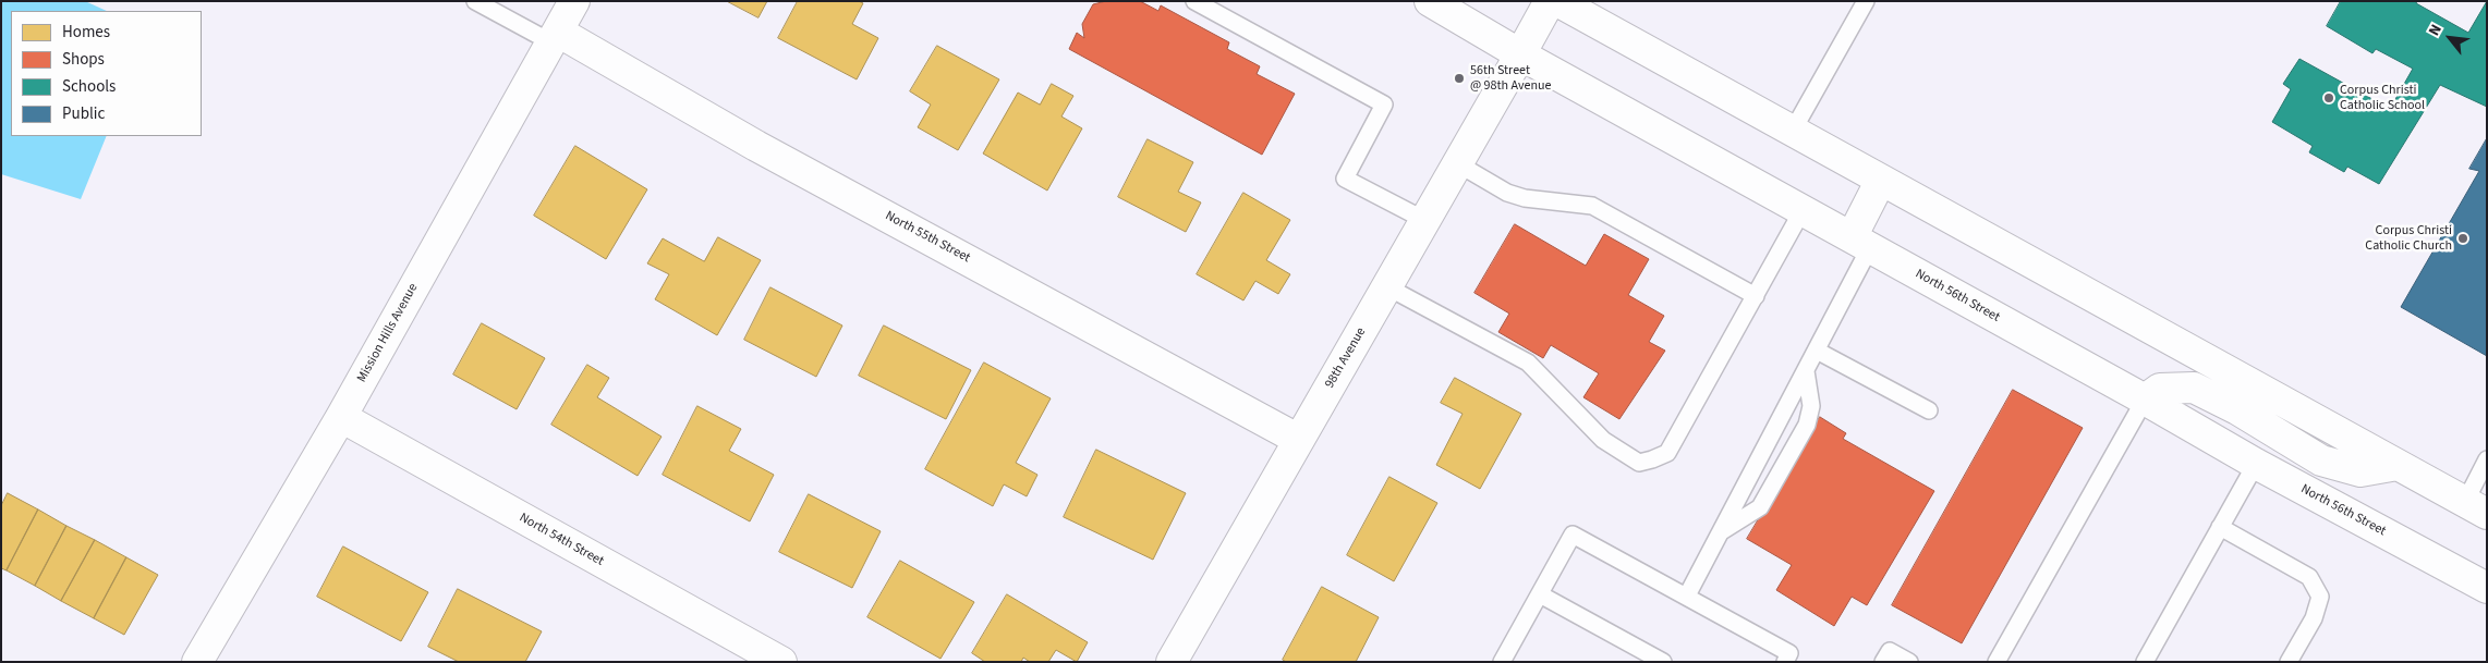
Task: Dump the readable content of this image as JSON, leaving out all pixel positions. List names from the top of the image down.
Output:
{
  "streets": {
    "street": [
      "North 55th Street",
      "North 56th Street",
      "Mission Hills Avenue",
      "98th Avenue",
      "North 54th Street"
    ]
  },
  "crossings": [
    ["North 55th Street", "Mission Hills Avenue"],
    ["North 55th Street", "98th Avenue"],
    ["North 56th Street", "98th Avenue"],
    ["Mission Hills Avenue", "North 54th Street"]
  ],
  "places": ["56th Street @ 98th Avenue", "Corpus Christi Catholic School", "Corpus Christi Catholic Church"],
  "legend": [
    "Homes",
    "Shops",
    "Schools",
    "Public"
  ],
  "north": "top left"
}
